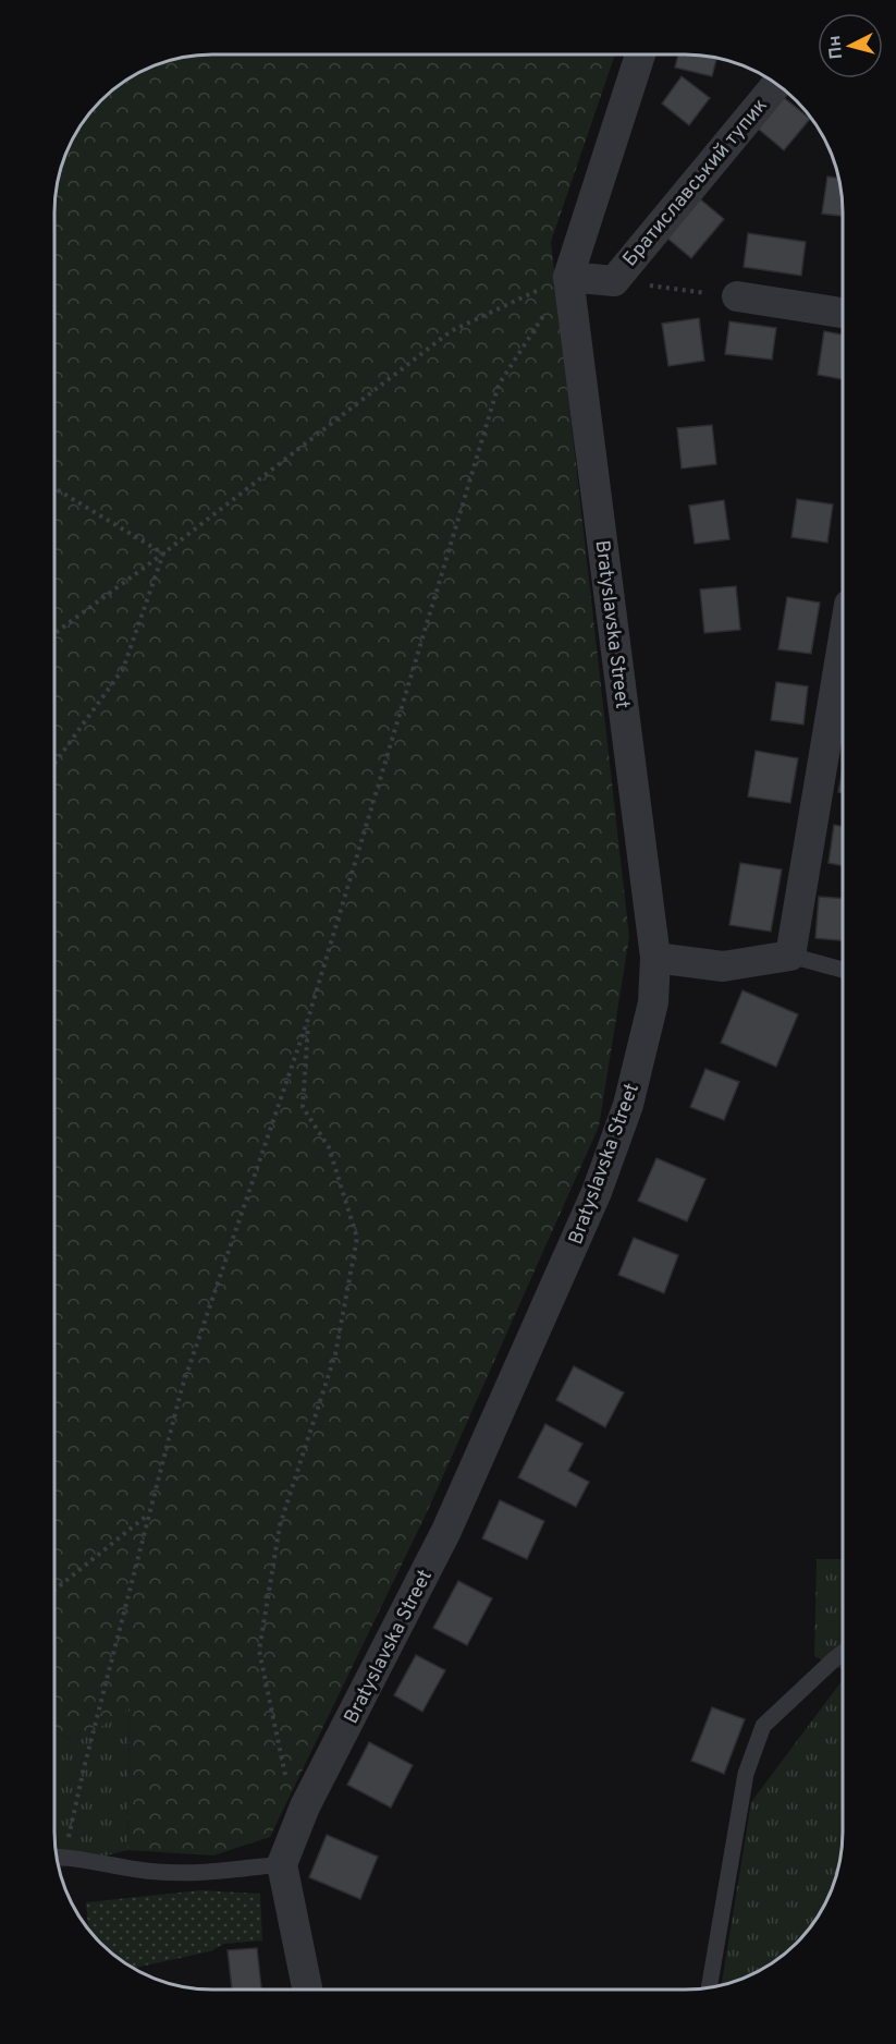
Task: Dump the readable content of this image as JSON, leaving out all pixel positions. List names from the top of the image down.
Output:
{
  "streets": {
    "street": ["Братиславський тупик", "Bratyslavska Street"]
  },
  "crossings": [
    ["Братиславський тупик", "Bratyslavska Street"]
  ],
  "north": "left"
}
